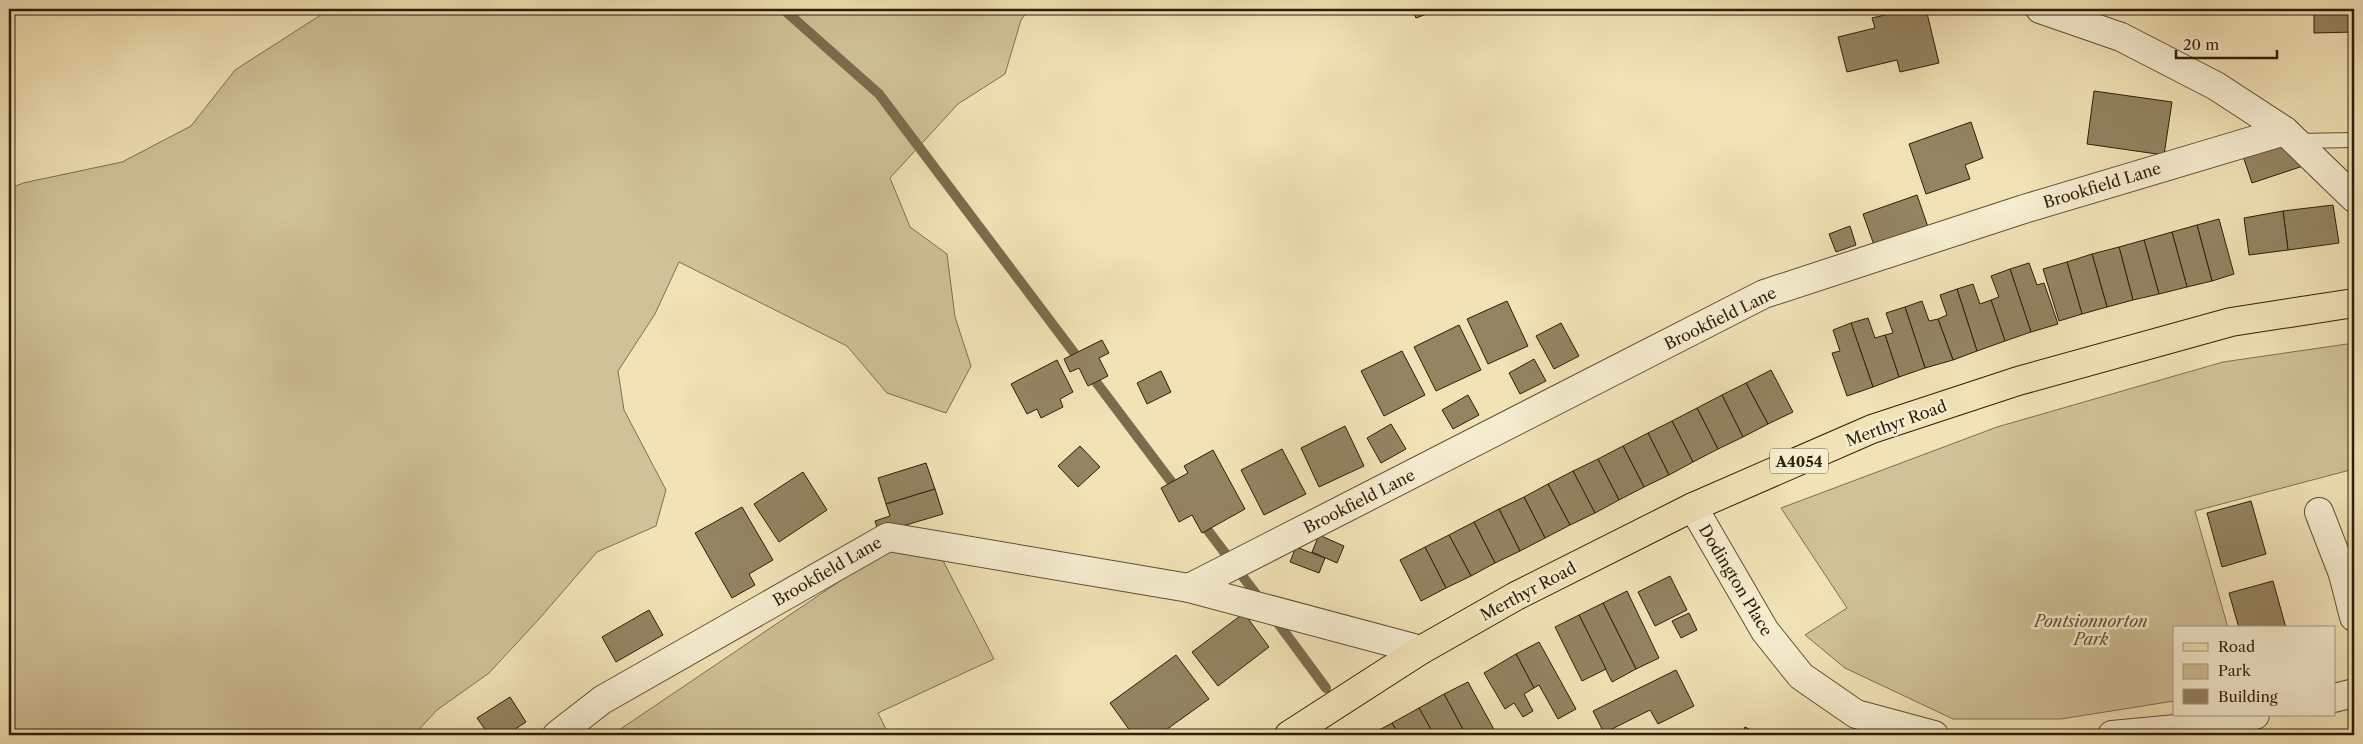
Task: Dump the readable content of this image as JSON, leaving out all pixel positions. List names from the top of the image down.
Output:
{
  "streets": {
    "main road": ["Merthyr Road", "A4054"],
    "street": ["Brookfield Lane", "Dodington Place"]
  },
  "crossings": [
    ["Brookfield Lane", "Merthyr Road"],
    ["Merthyr Road", "Dodington Place"]
  ],
  "parks": ["Pontsionnorton Park"],
  "legend": ["Road", "Park", "Building"],
  "scale_bar": "20 m"
}
